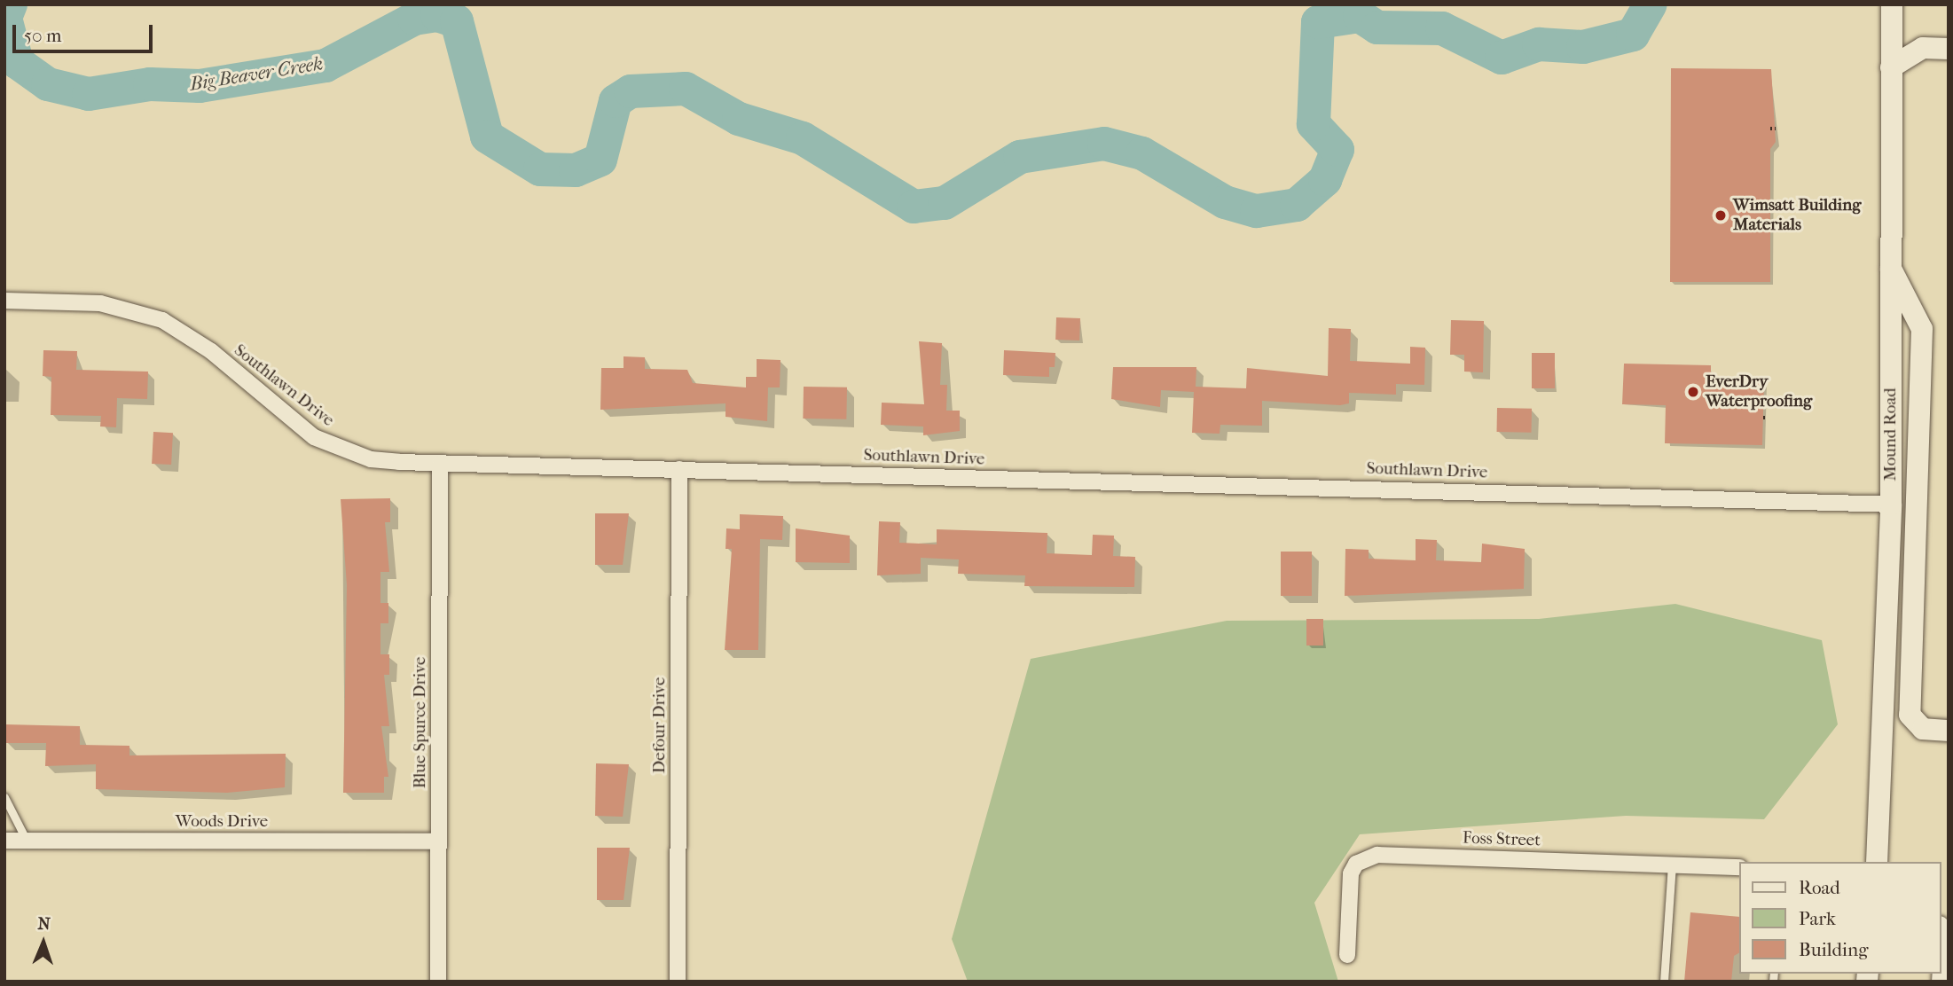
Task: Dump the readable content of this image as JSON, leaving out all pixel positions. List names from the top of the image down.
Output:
{
  "streets": {
    "main road": ["Mound Road"],
    "street": [
      "Southlawn Drive",
      "Blue Spurce Drive",
      "Defour Drive",
      "Woods Drive",
      "Foss Street"
    ]
  },
  "crossings": [
    ["Southlawn Drive", "Mound Road"],
    ["Southlawn Drive", "Blue Spurce Drive"],
    ["Southlawn Drive", "Defour Drive"],
    ["Blue Spurce Drive", "Woods Drive"]
  ],
  "water": ["Big Beaver Creek"],
  "places": ["Wimsatt Building Materials", "EverDry Waterproofing"],
  "legend": ["Road", "Park", "Building"],
  "scale_bar": "50 m",
  "north": "top"
}
